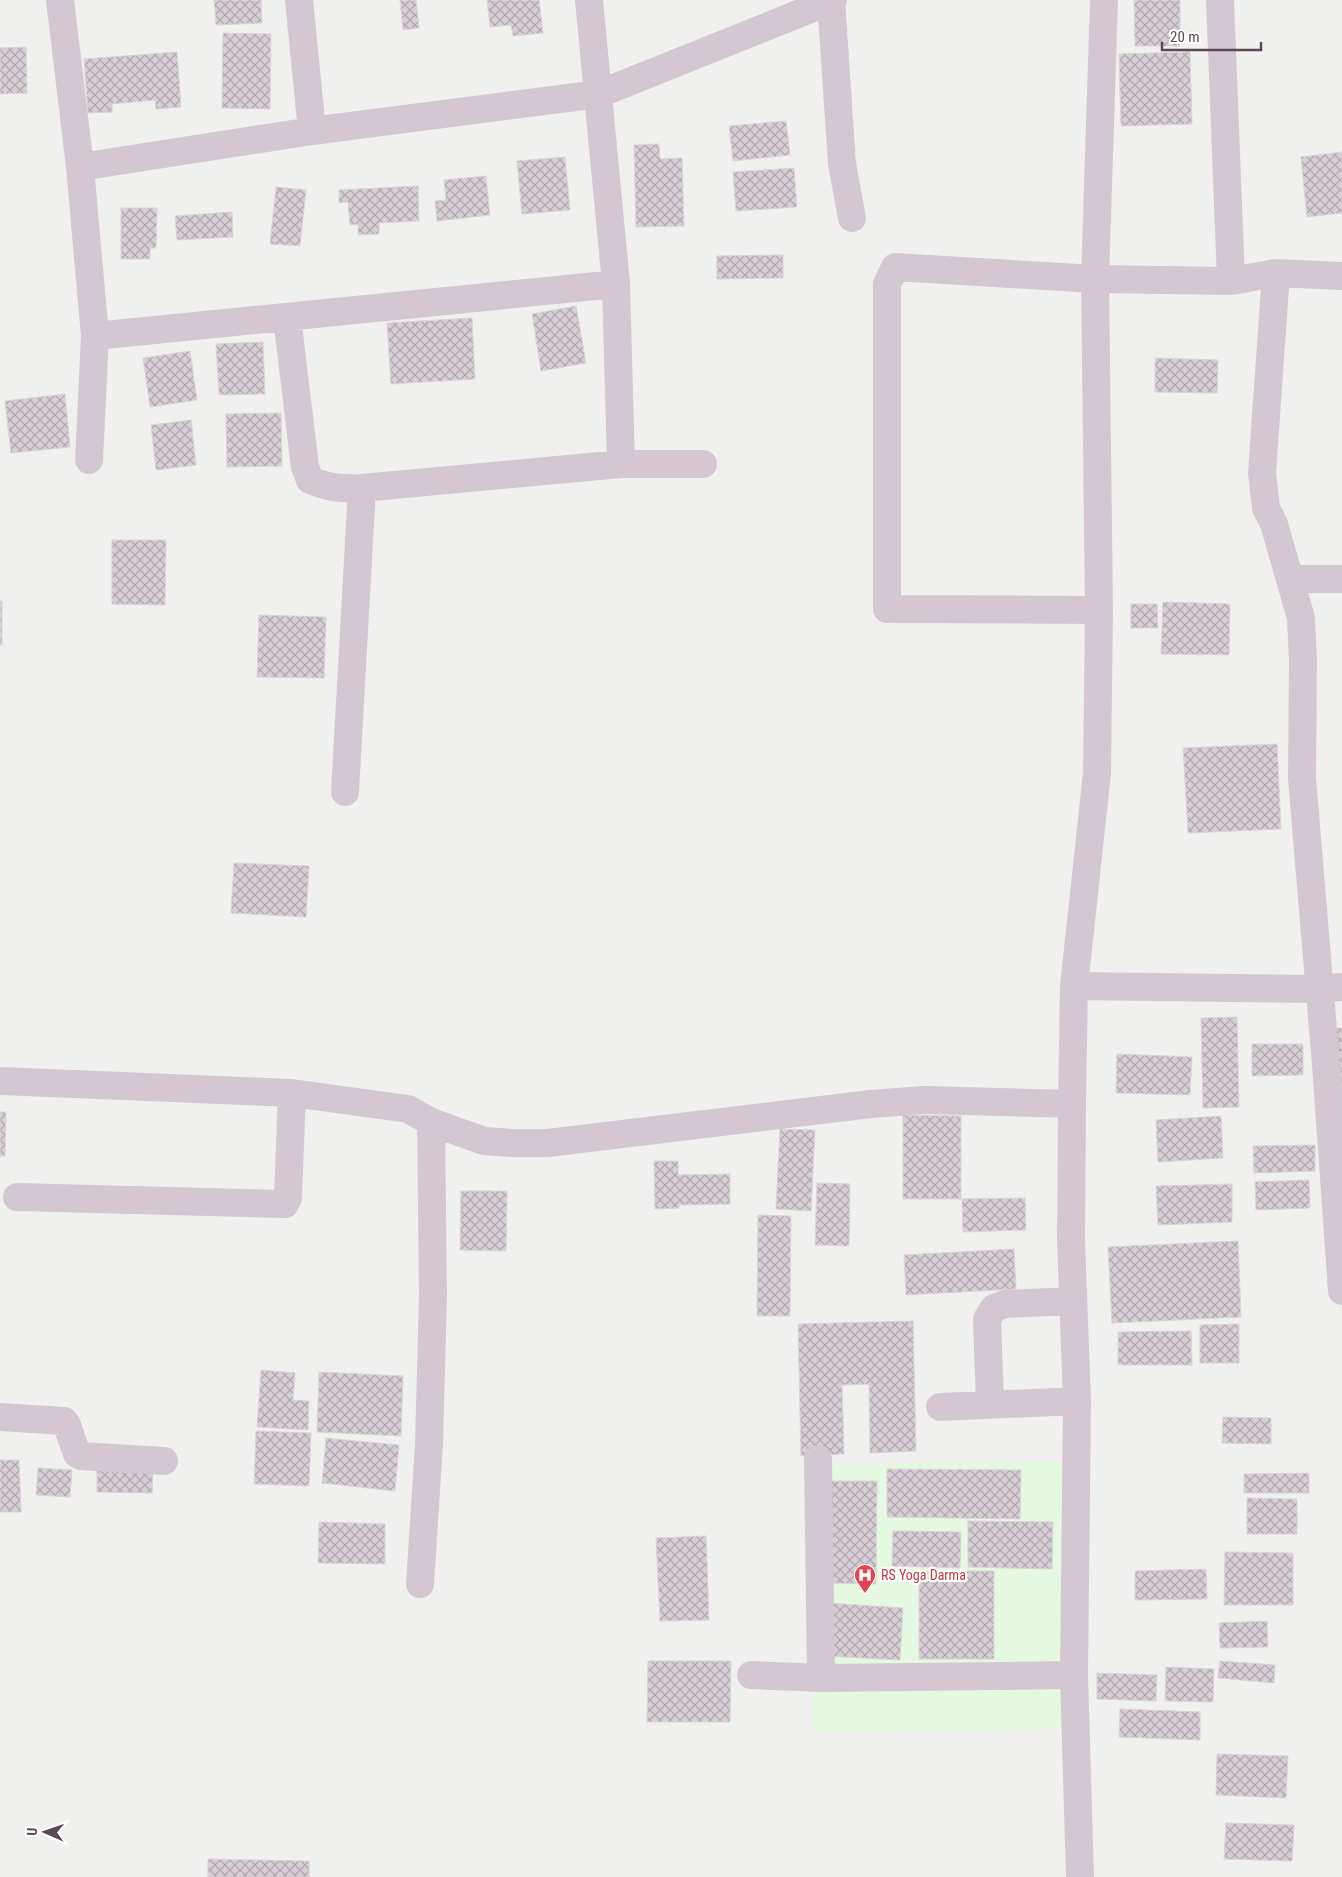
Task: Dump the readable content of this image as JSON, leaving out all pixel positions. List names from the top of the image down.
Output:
{
  "places": {
    "hospital": ["RS Yoga Darma"]
  },
  "scale_bar": "20 m",
  "north": "left"
}
